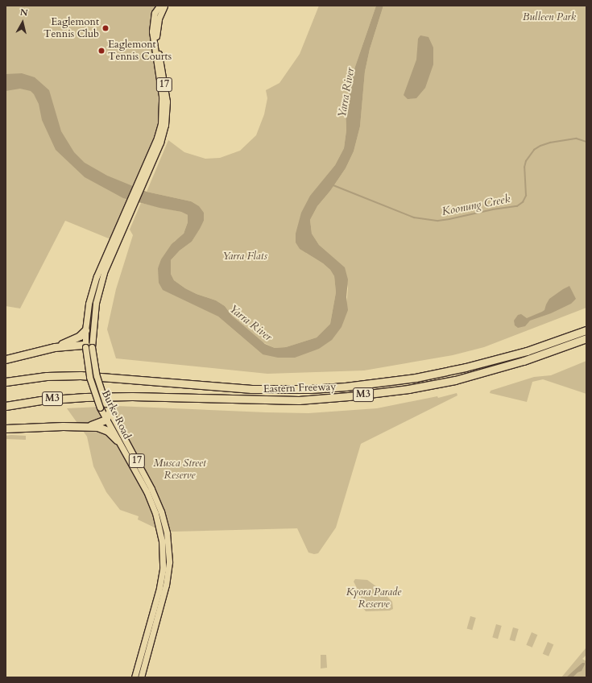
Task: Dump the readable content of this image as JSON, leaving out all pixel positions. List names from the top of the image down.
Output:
{
  "streets": {
    "highway": ["Eastern Freeway", "M3"],
    "main road": ["17", "Burke Road"]
  },
  "crossings": [
    ["17", "Burke Road"]
  ],
  "water": ["Yarra River", "Koonung Creek"],
  "parks": [
    "Bulleen Park",
    "Yarra Flats",
    "Musca Street Reserve",
    "Kyora Parade Reserve"
  ],
  "places": ["Eaglemont Tennis Club", "Eaglemont Tennis Courts"],
  "north": "top"
}
